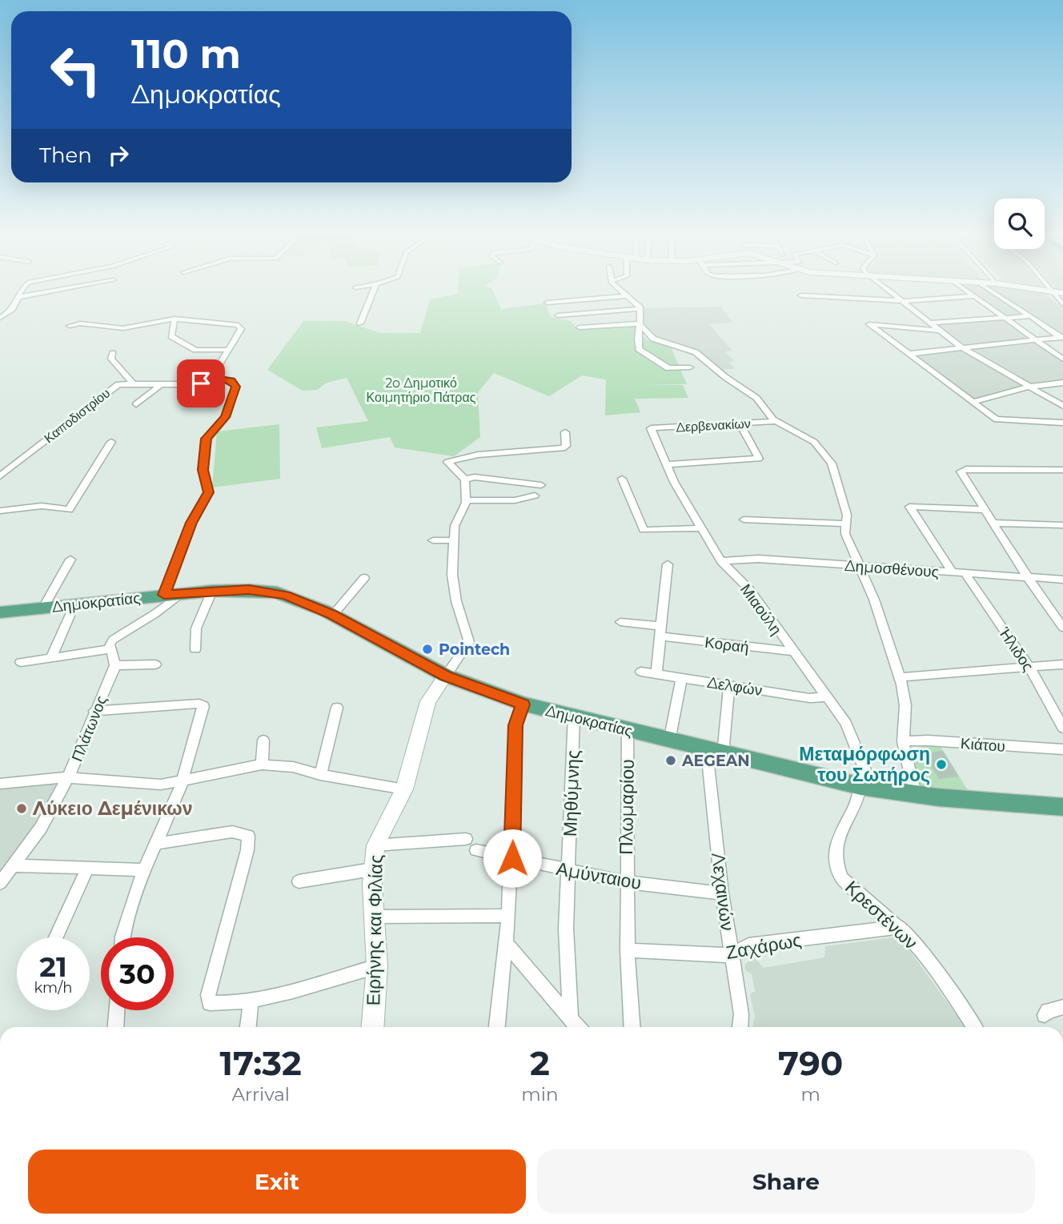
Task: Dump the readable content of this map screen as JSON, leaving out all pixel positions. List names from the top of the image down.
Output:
{
  "streets": {
    "main road": ["Δημοκρατίας", "Ειρήνης και Φιλίας"],
    "street": [
      "Καποδιστρίου",
      "Δερβενακίων",
      "Δημοσθένους",
      "Μιαούλη",
      "Κοραή",
      "Ήλιδος",
      "Δελφών",
      "Πλάτωνος",
      "Κιάτου",
      "Μηθύμνης",
      "Πλωμαρίου",
      "Αμύνταιου",
      "Λεχαινών",
      "Κρεστένων",
      "Ζαχάρως"
    ]
  },
  "crossings": [
    ["Καποδιστρίου", "Δημοκρατίας"],
    ["Δερβενακίων", "Μιαούλη"],
    ["Δημοσθένους", "Μιαούλη"],
    ["Δημοσθένους", "Ήλιδος"],
    ["Δημοκρατίας", "Μιαούλη"],
    ["Δημοκρατίας", "Μηθύμνης"],
    ["Δημοκρατίας", "Πλωμαρίου"],
    ["Δημοκρατίας", "Λεχαινών"],
    ["Δημοκρατίας", "Κρεστένων"],
    ["Δημοκρατίας", "Ειρήνης και Φιλίας"],
    ["Μιαούλη", "Κοραή"],
    ["Μιαούλη", "Δελφών"],
    ["Μιαούλη", "Κρεστένων"],
    ["Δελφών", "Λεχαινών"],
    ["Μηθύμνης", "Αμύνταιου"],
    ["Πλωμαρίου", "Αμύνταιου"],
    ["Πλωμαρίου", "Ζαχάρως"],
    ["Αμύνταιου", "Λεχαινών"],
    ["Λεχαινών", "Ζαχάρως"],
    ["Κρεστένων", "Ζαχάρως"]
  ],
  "parks": ["2o Δημοτικό Κοιμητήριο Πάτρας"],
  "places": [
    "Pointech",
    "AEGEAN",
    "Μεταμόρφωση του Σωτήρος",
    "Λύκειο Δεμένικων"
  ],
  "page": {
    "turn": ["110 m", "Δημοκρατίας"],
    "then": "Then",
    "speed": "21 km/h",
    "limit": "30",
    "eta": [
      "17:32",
      "Arrival",
      "2",
      "min",
      "790",
      "m"
    ],
    "buttons": ["Exit", "Share"]
  }
}
